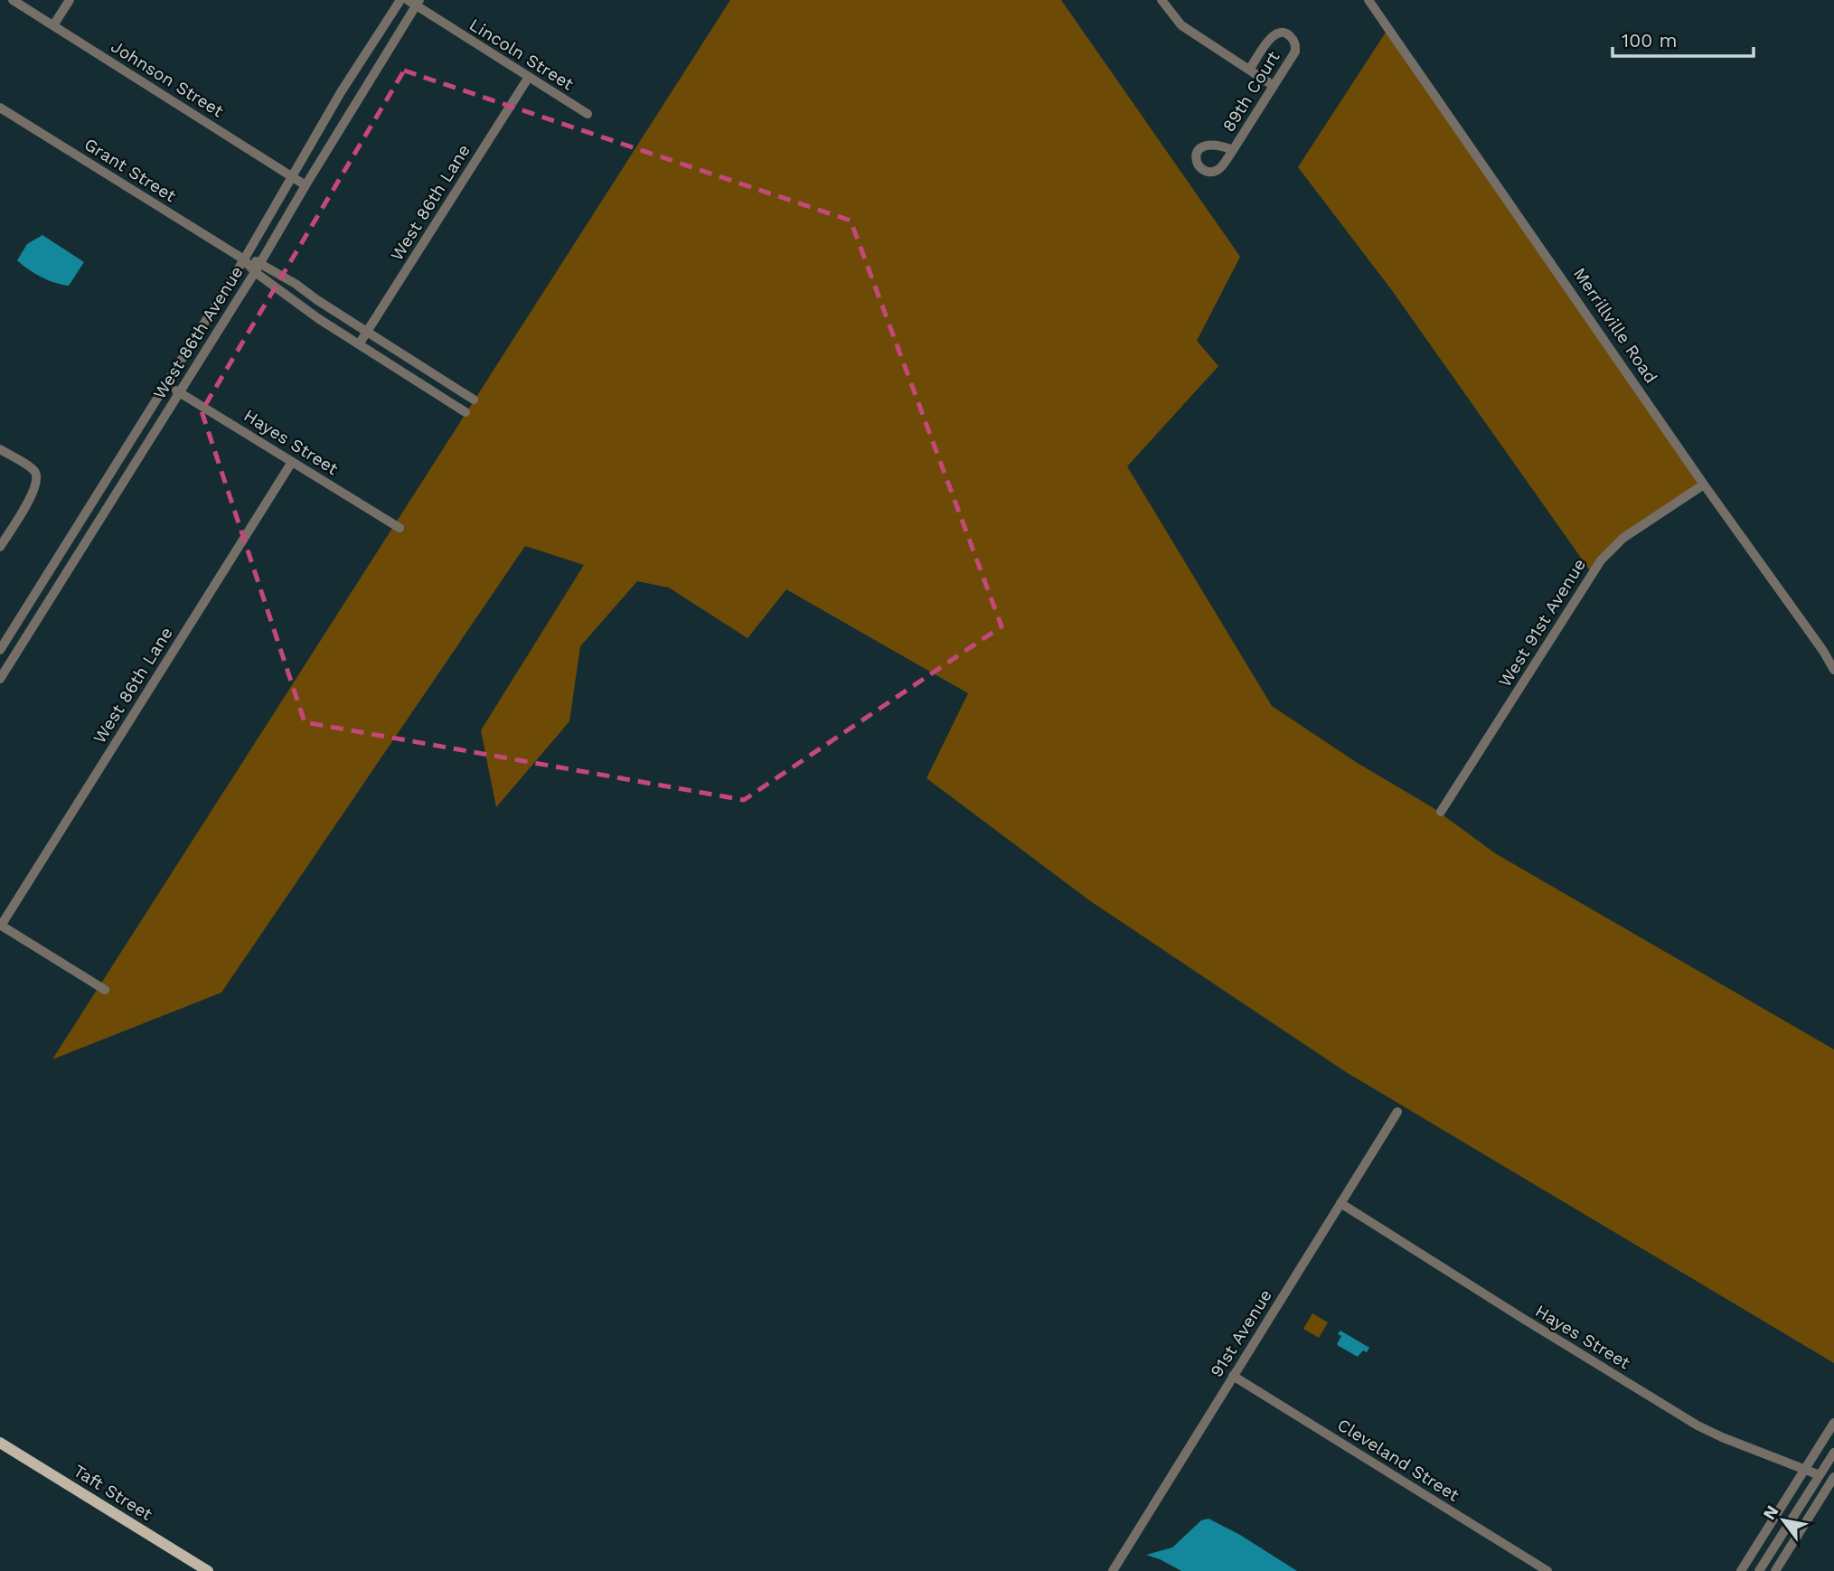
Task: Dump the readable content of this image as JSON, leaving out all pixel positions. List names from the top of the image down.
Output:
{
  "streets": {
    "main road": ["Taft Street"],
    "street": [
      "Lincoln Street",
      "Johnson Street",
      "89th Court",
      "Grant Street",
      "West 86th Lane",
      "Merrillville Road",
      "West 86th Avenue",
      "Hayes Street",
      "West 91st Avenue",
      "91st Avenue",
      "Cleveland Street"
    ]
  },
  "crossings": [
    ["Lincoln Street", "West 86th Lane"],
    ["Lincoln Street", "West 86th Avenue"],
    ["Johnson Street", "West 86th Avenue"],
    ["Grant Street", "West 86th Lane"],
    ["Grant Street", "West 86th Avenue"],
    ["West 86th Lane", "Hayes Street"],
    ["Merrillville Road", "West 91st Avenue"],
    ["West 86th Avenue", "Hayes Street"],
    ["Hayes Street", "91st Avenue"],
    ["91st Avenue", "Cleveland Street"]
  ],
  "scale_bar": "100 m",
  "north": "top left"
}
